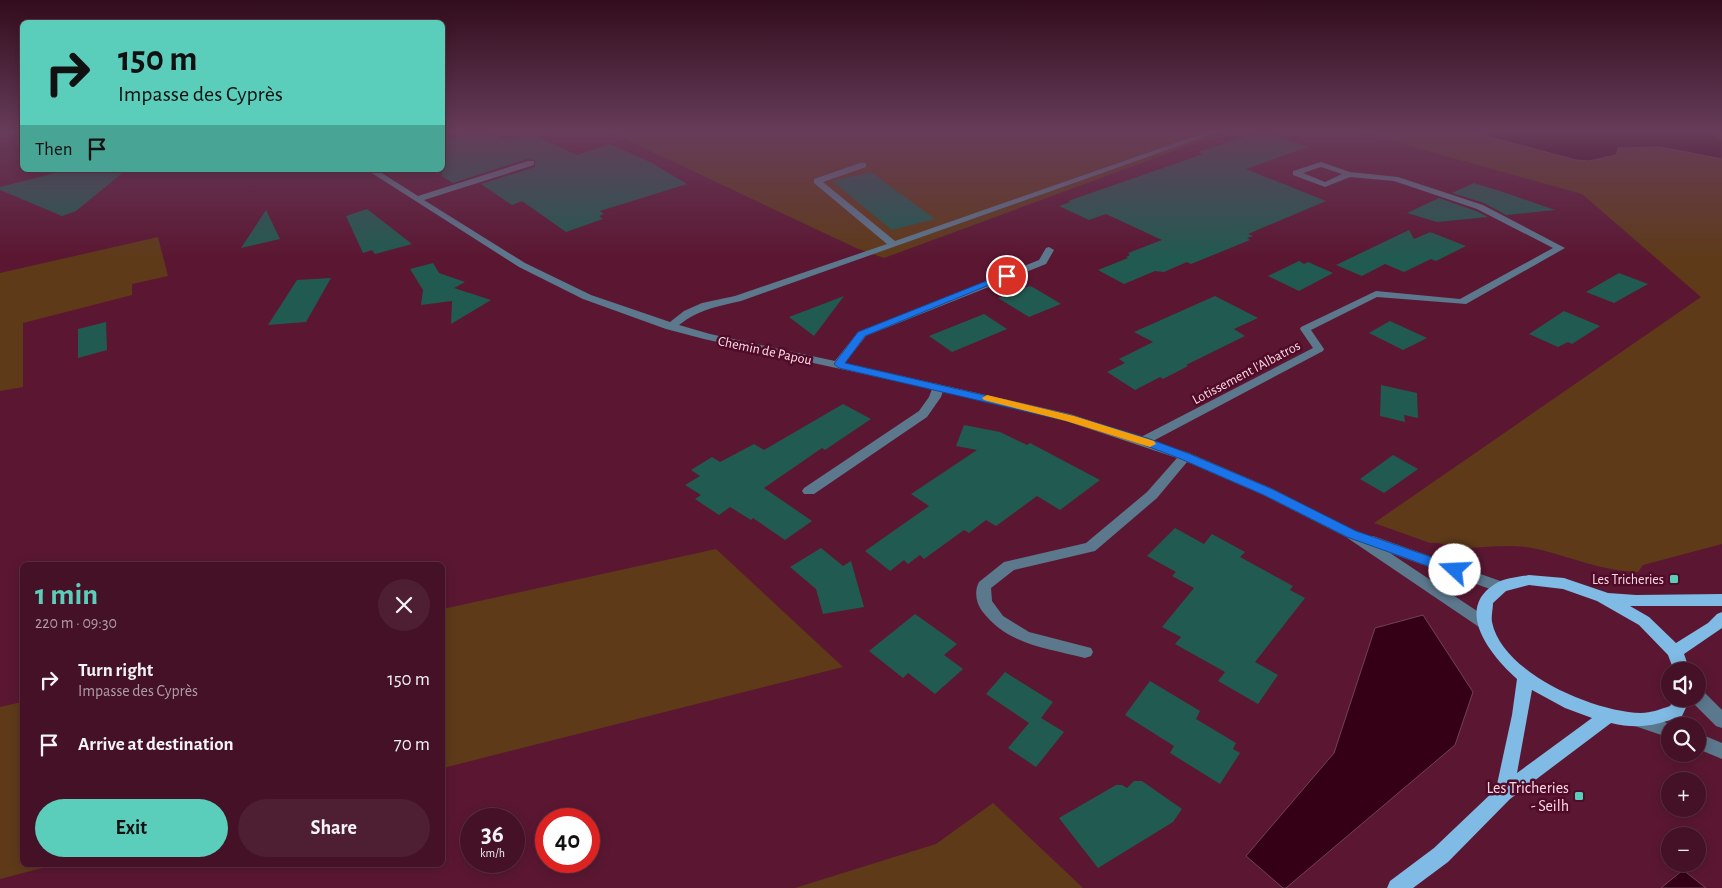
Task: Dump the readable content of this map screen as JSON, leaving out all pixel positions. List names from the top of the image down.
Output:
{
  "streets": {
    "street": ["Chemin de Papou", "Lotissement l'Albatros"]
  },
  "crossings": [
    ["Chemin de Papou", "Lotissement l'Albatros"]
  ],
  "places": {
    "transit": ["Les Tricheries", "Les Tricheries - Seilh"]
  },
  "page": {
    "turn": ["150 m", "Impasse des Cyprès"],
    "then": "Then",
    "heading": ["1 min", "220 m · 09:30"],
    "list": [
      {
        "name": "Turn right",
        "note": "Impasse des Cyprès",
        "value": "150 m"
      },
      {
        "name": "Arrive at destination",
        "value": "70 m"
      }
    ],
    "map_buttons": ["+", "−"],
    "buttons": ["Exit", "Share"],
    "speed": "36 km/h",
    "limit": "40"
  }
}
